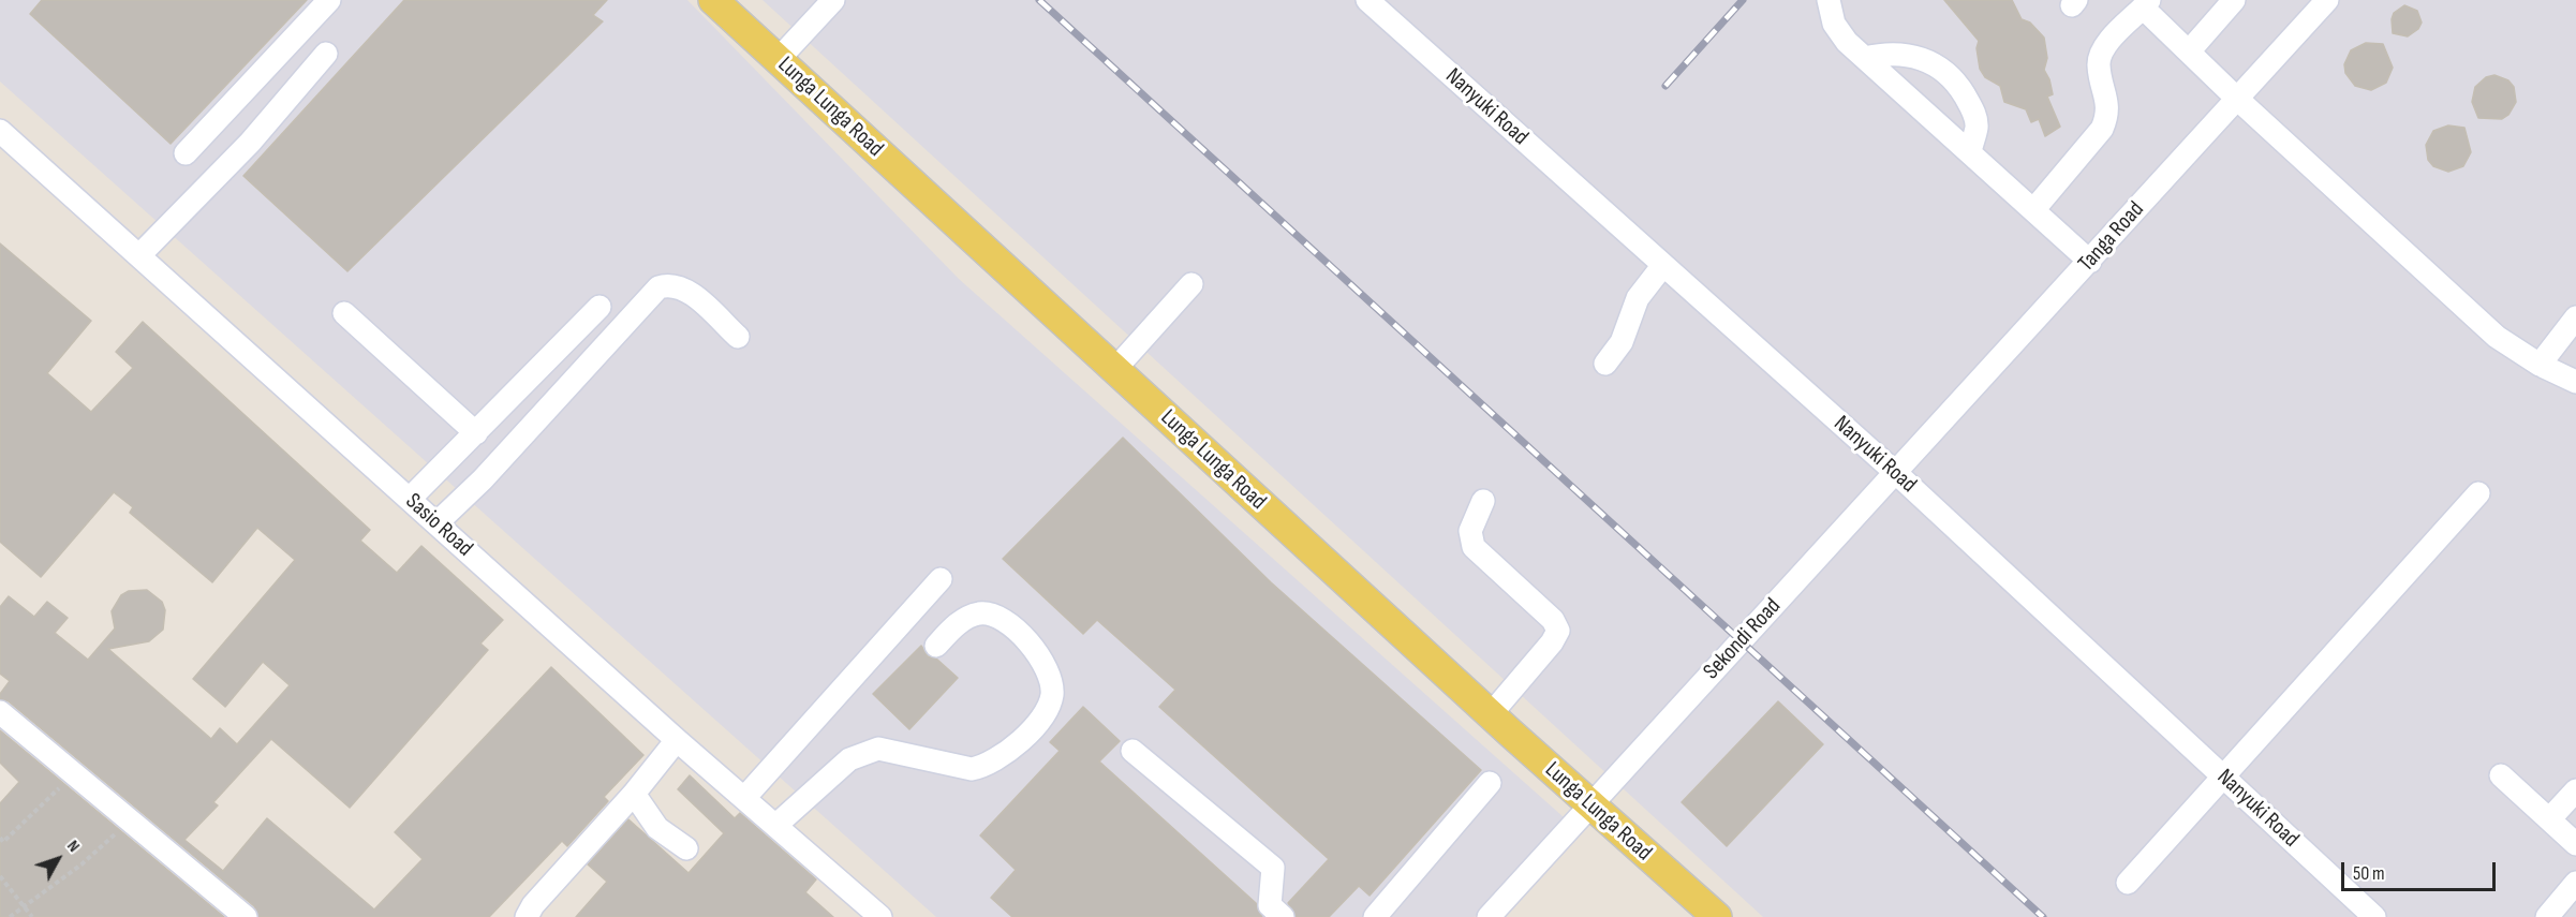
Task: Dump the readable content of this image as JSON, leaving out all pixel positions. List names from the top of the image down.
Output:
{
  "streets": {
    "main road": ["Lunga Lunga Road"],
    "street": [
      "Nanyuki Road",
      "Tanga Road",
      "Sasio Road",
      "Sekondi Road"
    ]
  },
  "crossings": [
    ["Lunga Lunga Road", "Sekondi Road"],
    ["Nanyuki Road", "Tanga Road"],
    ["Nanyuki Road", "Sekondi Road"],
    ["Tanga Road", "Sekondi Road"]
  ],
  "scale_bar": "50 m",
  "north": "top right"
}
